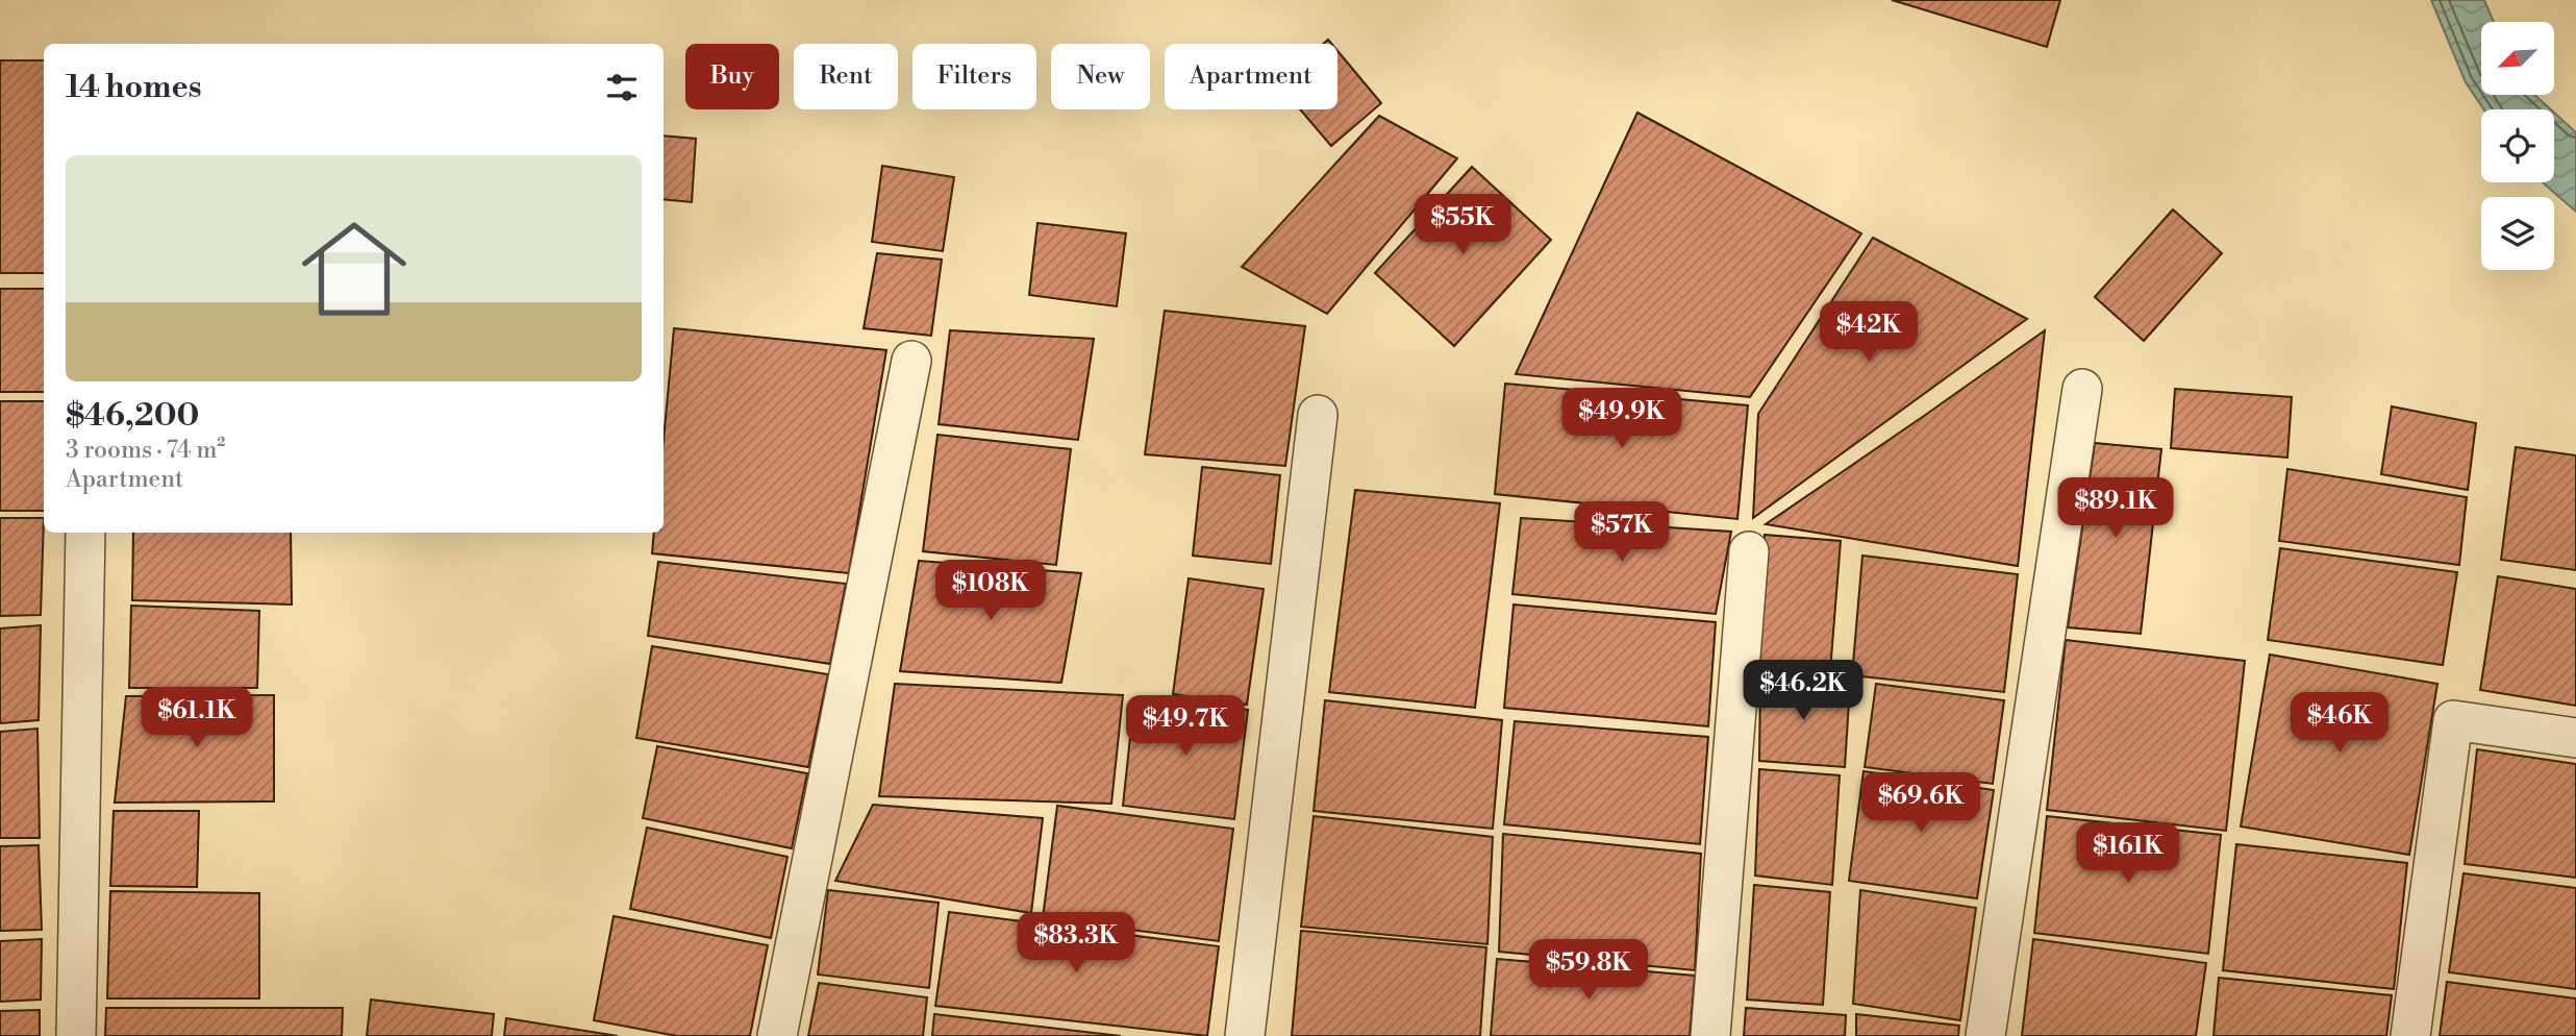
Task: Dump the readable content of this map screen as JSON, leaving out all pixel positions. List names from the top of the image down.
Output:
{
  "north": "bottom left",
  "page": {
    "chip": [
      "Buy",
      "Rent",
      "Filters",
      "New",
      "Apartment"
    ],
    "heading": "14 homes",
    "list": [
      {
        "name": "$46,200",
        "note": "3 rooms · 74 m² · Apartment"
      }
    ],
    "price": [
      "$55K",
      "$42K",
      "$49.9K",
      "$89.1K",
      "$57K",
      "$108K",
      "$46.2K",
      "$61.1K",
      "$46K",
      "$49.7K",
      "$69.6K",
      "$161K",
      "$83.3K",
      "$59.8K"
    ]
  }
}
